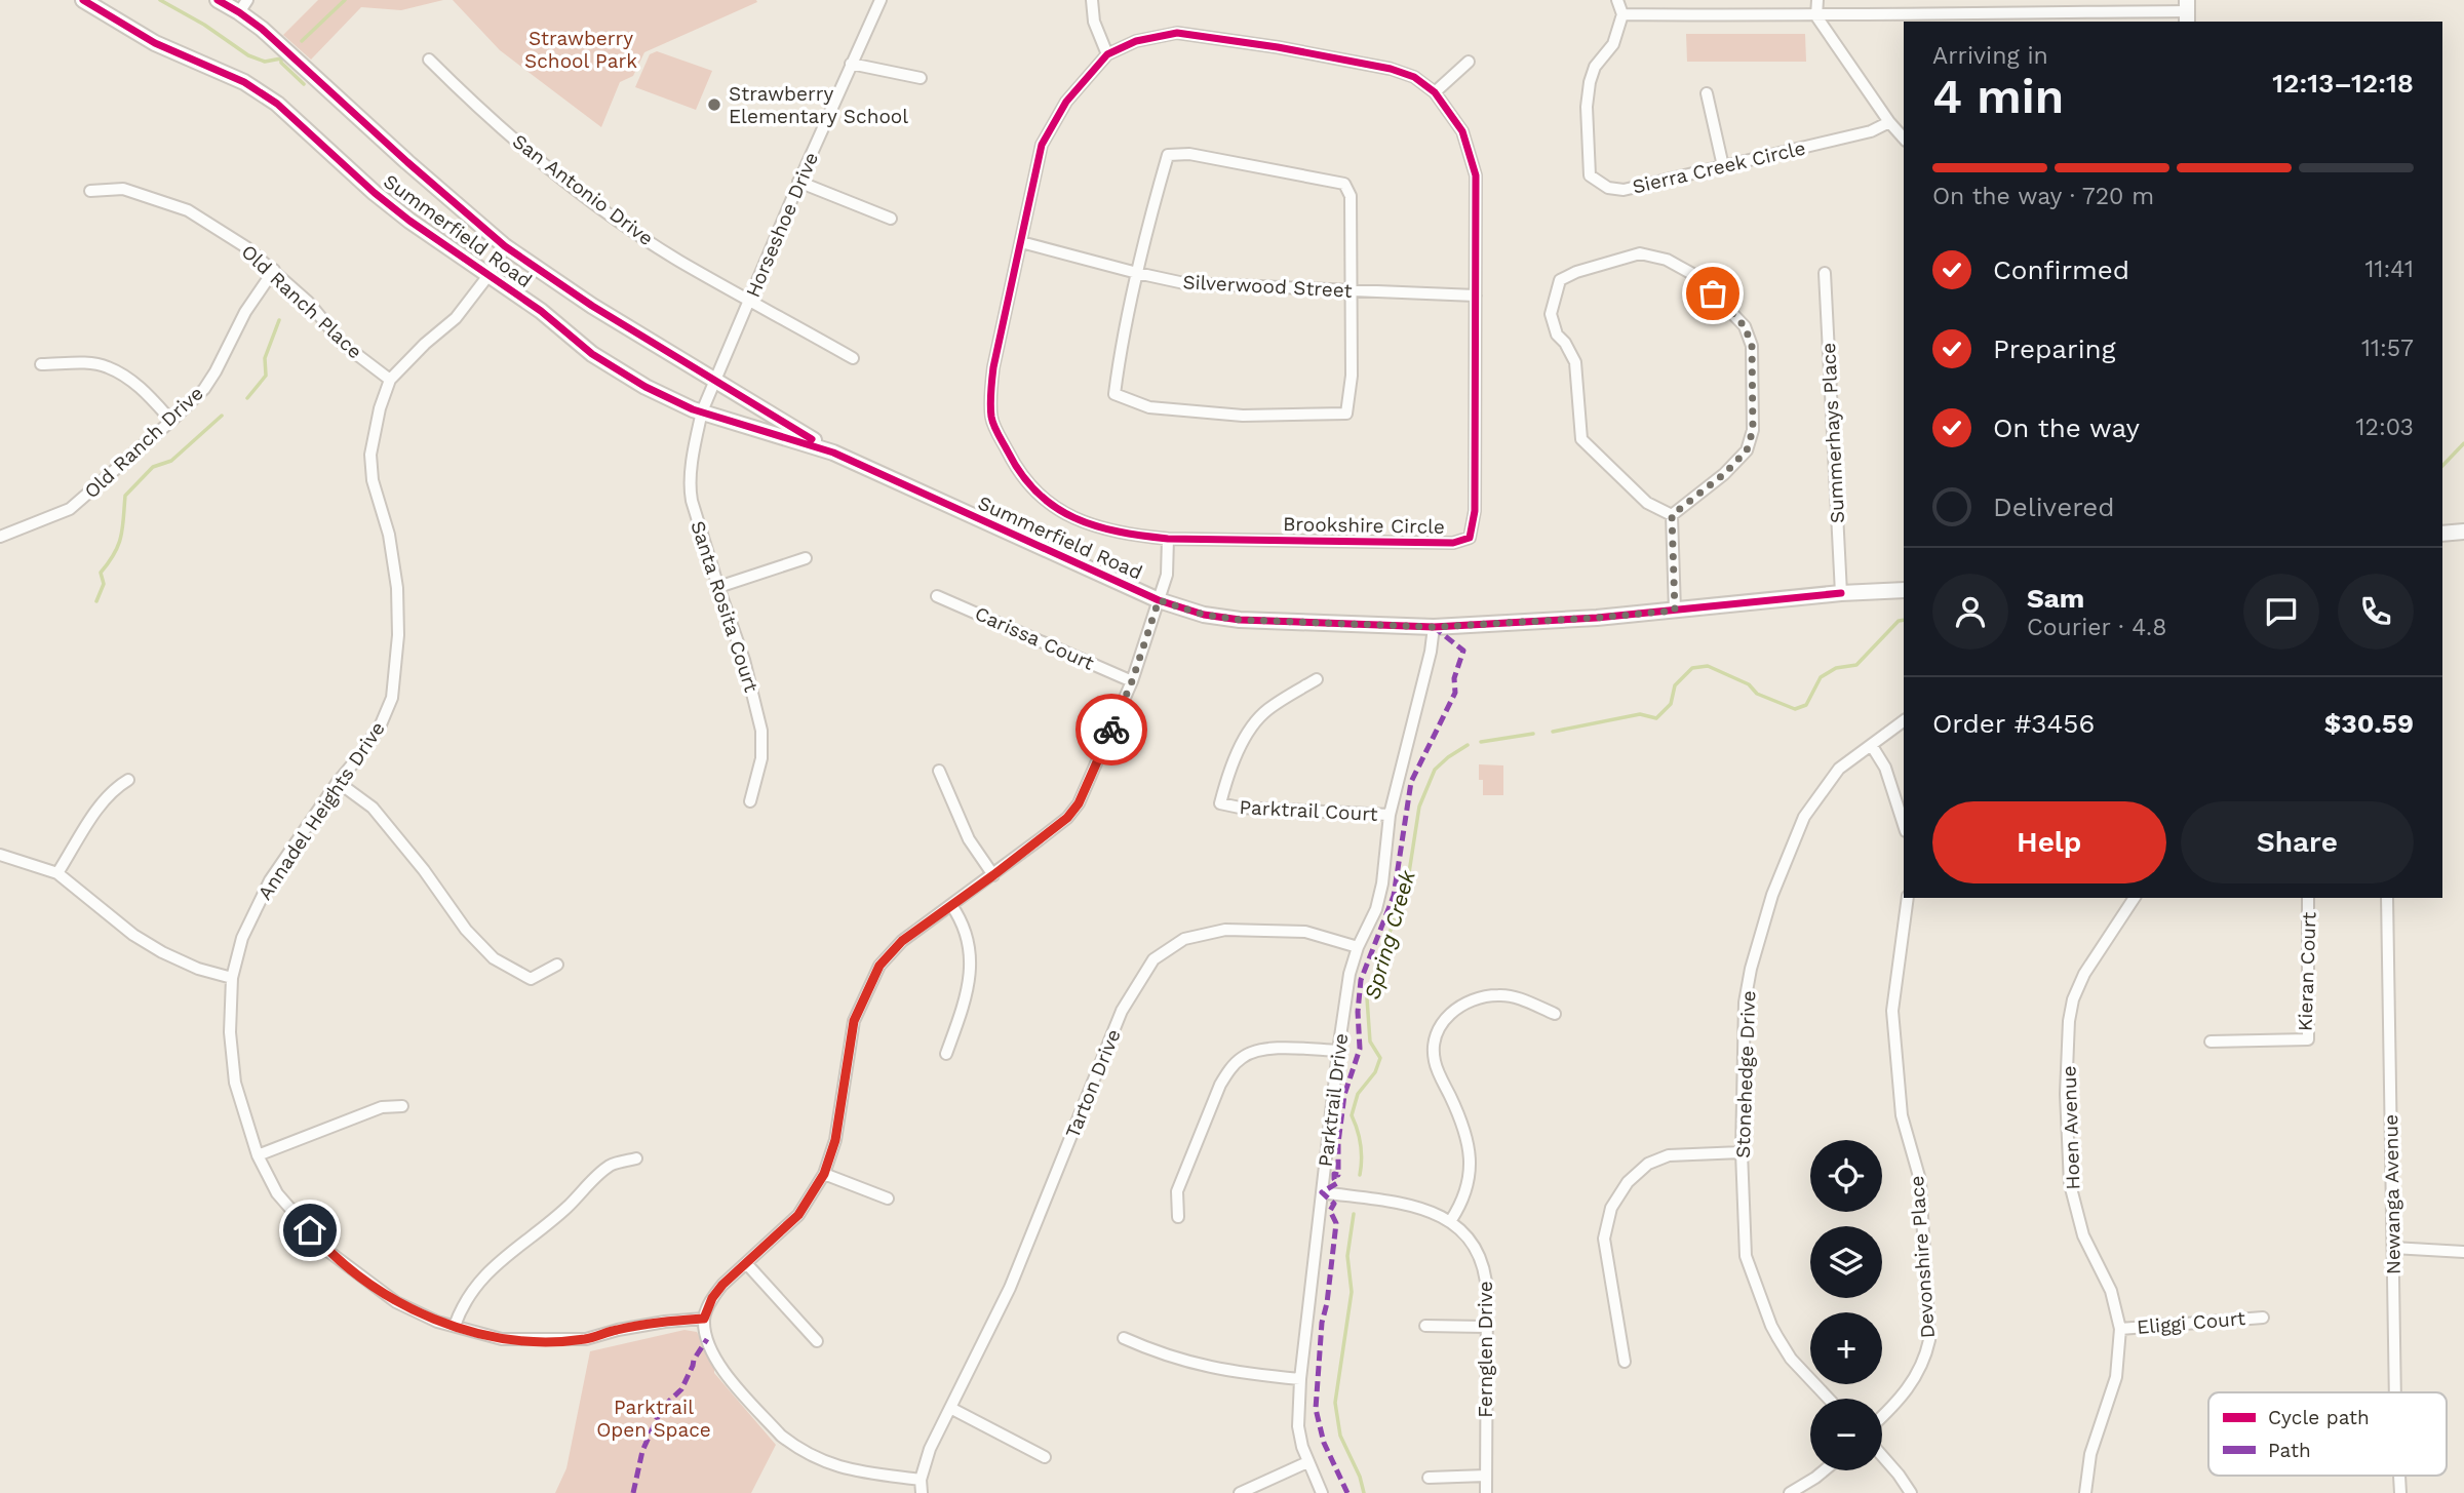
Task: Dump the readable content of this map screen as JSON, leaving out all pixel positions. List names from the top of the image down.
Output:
{
  "streets": {
    "street": [
      "Sierra Creek Circle",
      "San Antonio Drive",
      "Horseshoe Drive",
      "Summerfield Road",
      "Silverwood Street",
      "Old Ranch Place",
      "Summerhays Place",
      "Old Ranch Drive",
      "Brookshire Circle",
      "Santa Rosita Court",
      "Carissa Court",
      "Annadel Heights Drive",
      "Parktrail Court",
      "Kieran Court",
      "Stonehedge Drive",
      "Tarton Drive",
      "Parktrail Drive",
      "Hoen Avenue",
      "Newanga Avenue",
      "Devonshire Place",
      "Eliggi Court",
      "Fernglen Drive"
    ]
  },
  "crossings": [
    ["San Antonio Drive", "Horseshoe Drive"],
    ["Horseshoe Drive", "Summerfield Road"],
    ["Horseshoe Drive", "Santa Rosita Court"],
    ["Summerfield Road", "Summerhays Place"],
    ["Summerfield Road", "Santa Rosita Court"],
    ["Summerfield Road", "Annadel Heights Drive"],
    ["Summerfield Road", "Parktrail Drive"],
    ["Silverwood Street", "Brookshire Circle"],
    ["Old Ranch Place", "Old Ranch Drive"],
    ["Old Ranch Place", "Annadel Heights Drive"],
    ["Parktrail Court", "Parktrail Drive"],
    ["Tarton Drive", "Parktrail Drive"],
    ["Parktrail Drive", "Fernglen Drive"],
    ["Hoen Avenue", "Eliggi Court"]
  ],
  "water": ["Spring Creek"],
  "parks": ["Strawberry School Park", "Parktrail Open Space"],
  "places": ["Strawberry Elementary School"],
  "legend": ["Cycle path", "Path"],
  "page": {
    "heading": ["4 min", "Arriving in", "12:13–12:18"],
    "panel": [
      "Sam",
      "Courier · 4.8",
      "Order #3456",
      "$30.59"
    ],
    "bar": "On the way · 720 m",
    "list": [
      ["Confirmed", "11:41"],
      ["Preparing", "11:57"],
      ["On the way", "12:03"],
      "Delivered"
    ],
    "buttons": ["Help", "Share"],
    "map_buttons": ["+", "−"]
  }
}
